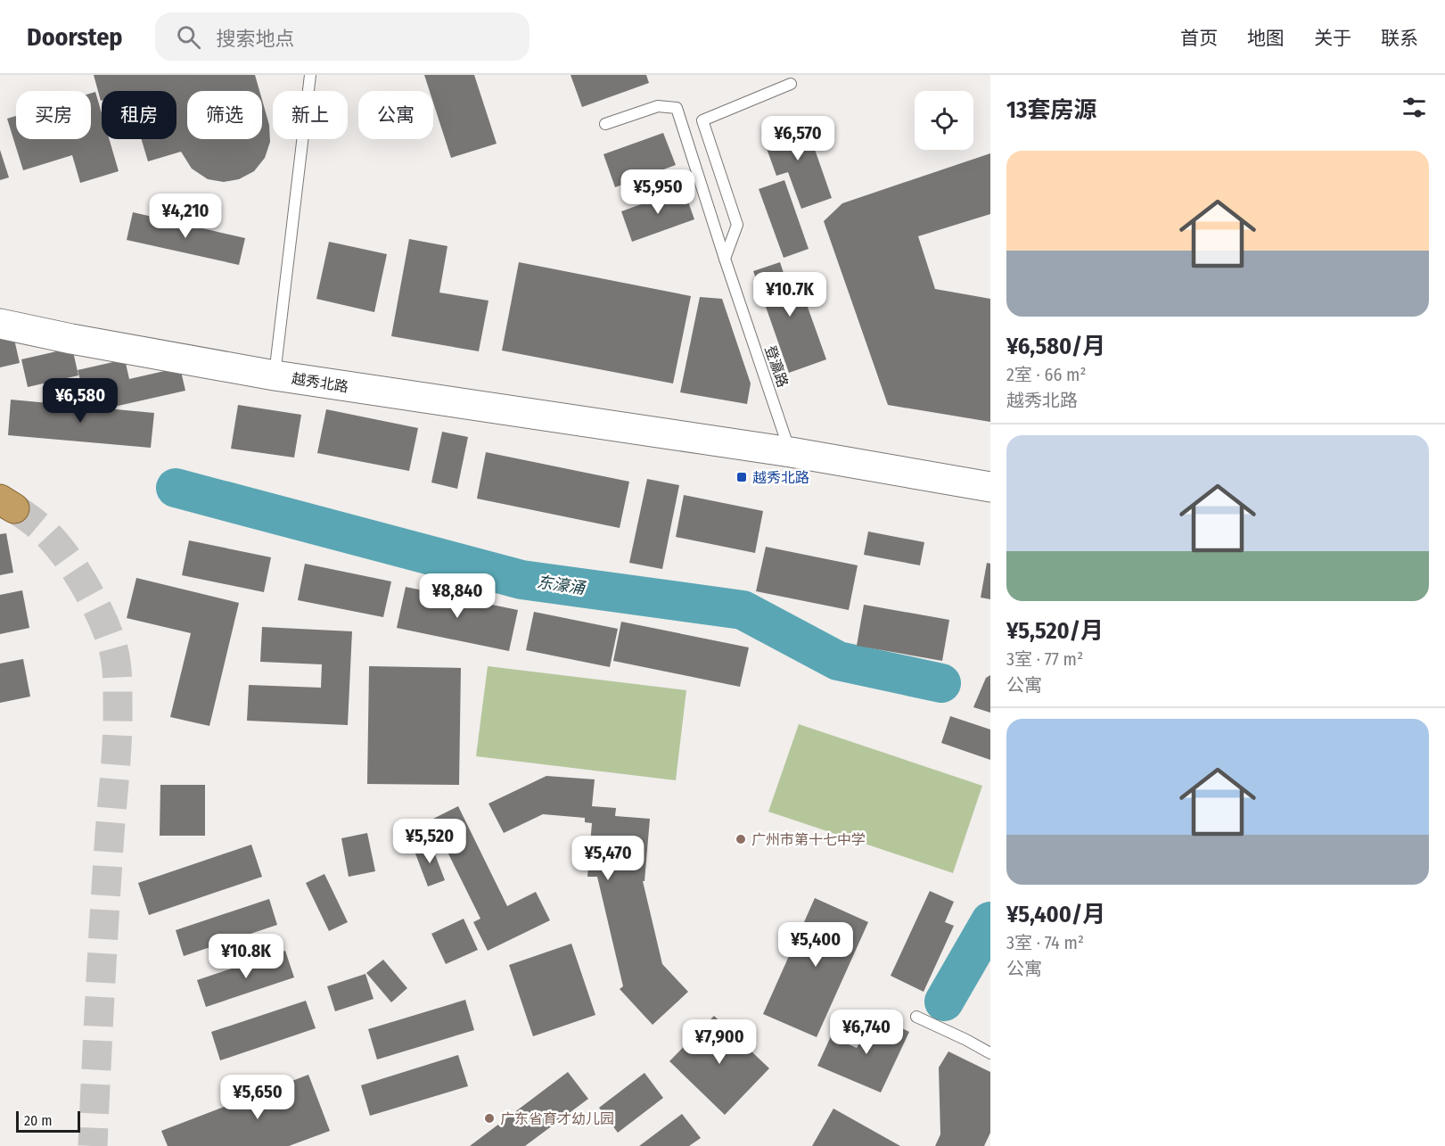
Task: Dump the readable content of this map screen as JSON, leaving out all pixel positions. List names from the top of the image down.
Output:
{
  "streets": {
    "main road": ["越秀北路"],
    "lane": ["登瀛路"]
  },
  "crossings": [
    ["登瀛路", "越秀北路"]
  ],
  "water": ["东濠涌"],
  "places": {
    "transit": ["越秀北路"],
    "other": ["广州市第十七中学", "广东省育才幼儿园"]
  },
  "scale_bar": "20 m",
  "page": {
    "header": "Doorstep",
    "search": "搜索地点",
    "nav": [
      "首页",
      "地图",
      "关于",
      "联系"
    ],
    "heading": "13套房源",
    "chip": [
      "买房",
      "租房",
      "筛选",
      "新上",
      "公寓"
    ],
    "price": [
      "¥6,570",
      "¥5,950",
      "¥4,210",
      "¥10.7K",
      "¥6,580",
      "¥8,840",
      "¥5,520",
      "¥5,470",
      "¥5,400",
      "¥10.8K",
      "¥6,740",
      "¥7,900",
      "¥5,650"
    ],
    "list": [
      {
        "name": "¥6,580/月",
        "note": "2室 · 66 m² · 越秀北路"
      },
      {
        "name": "¥5,520/月",
        "note": "3室 · 77 m² · 公寓"
      },
      {
        "name": "¥5,400/月",
        "note": "3室 · 74 m² · 公寓"
      }
    ],
    "scale": "20 m"
  }
}
